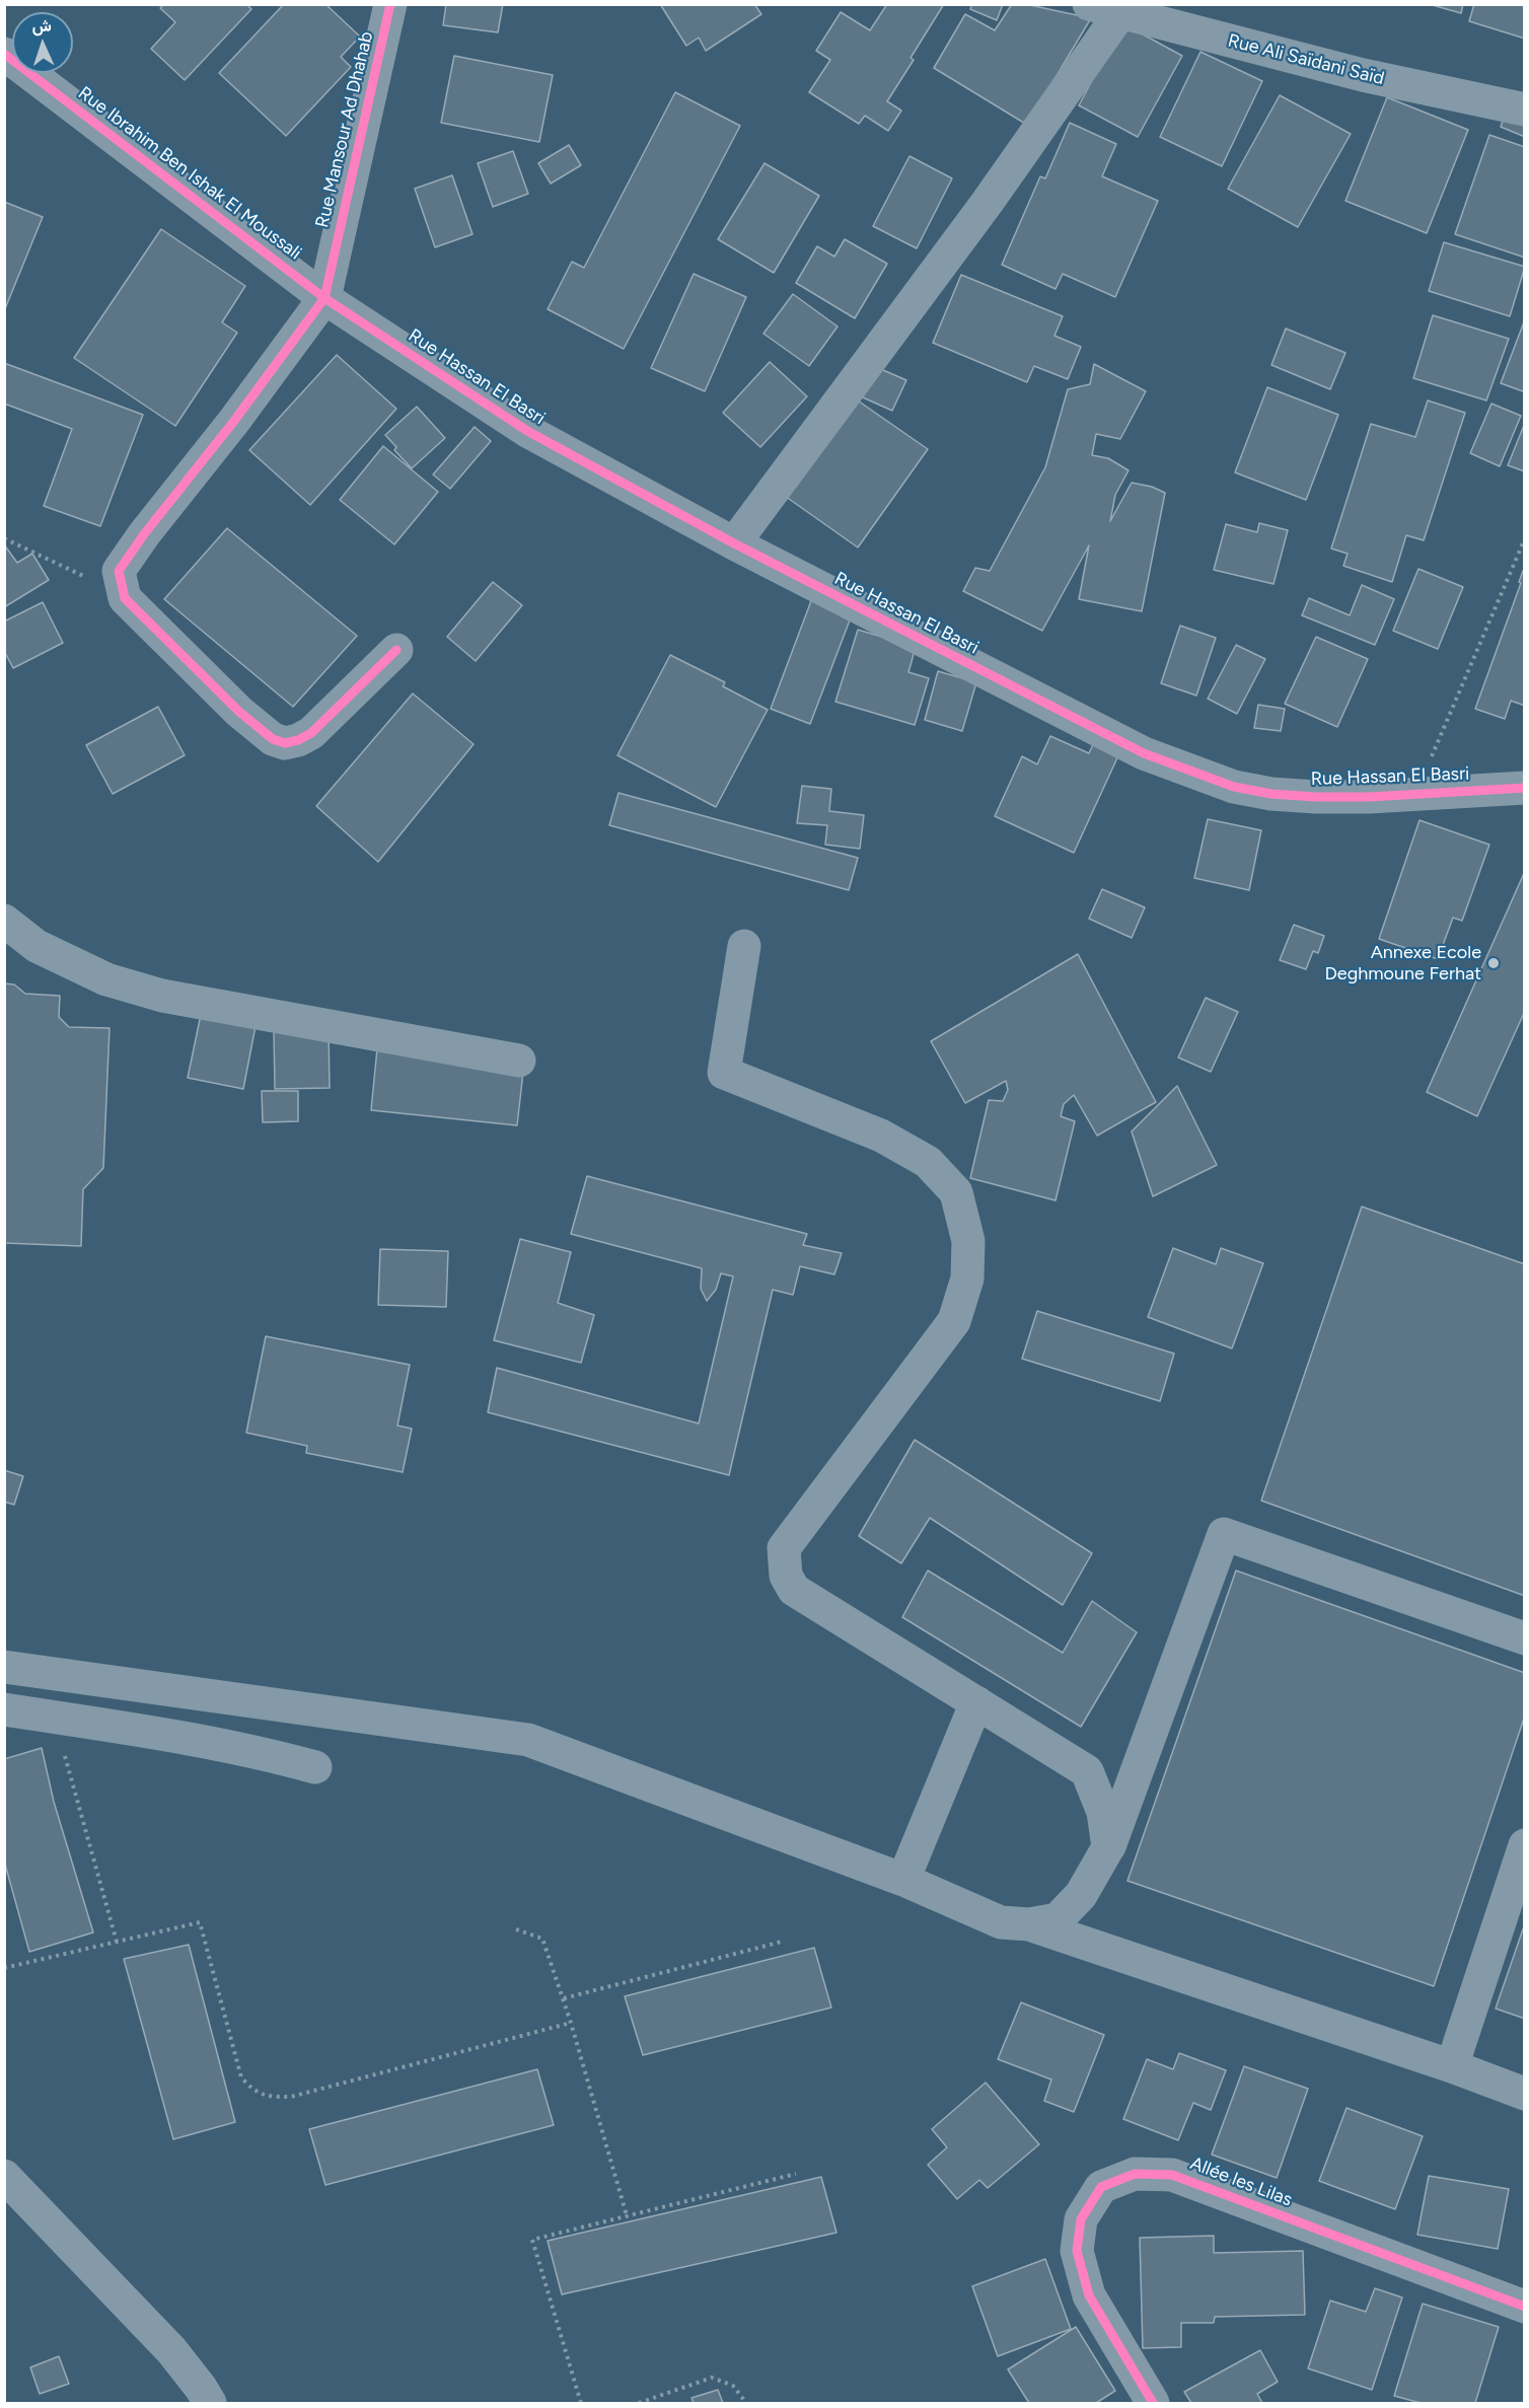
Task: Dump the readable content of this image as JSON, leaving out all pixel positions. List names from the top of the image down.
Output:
{
  "streets": {
    "street": [
      "Rue Ali Saïdani Saïd",
      "Rue Mansour Ad Dhahab",
      "Rue Ibrahim Ben Ishak El Moussali",
      "Rue Hassan El Basri",
      "Allée les Lilas"
    ]
  },
  "crossings": [
    ["Rue Mansour Ad Dhahab", "Rue Ibrahim Ben Ishak El Moussali"],
    ["Rue Mansour Ad Dhahab", "Rue Hassan El Basri"],
    ["Rue Ibrahim Ben Ishak El Moussali", "Rue Hassan El Basri"]
  ],
  "places": ["Annexe Ecole Deghmoune Ferhat"],
  "north": "top"
}
